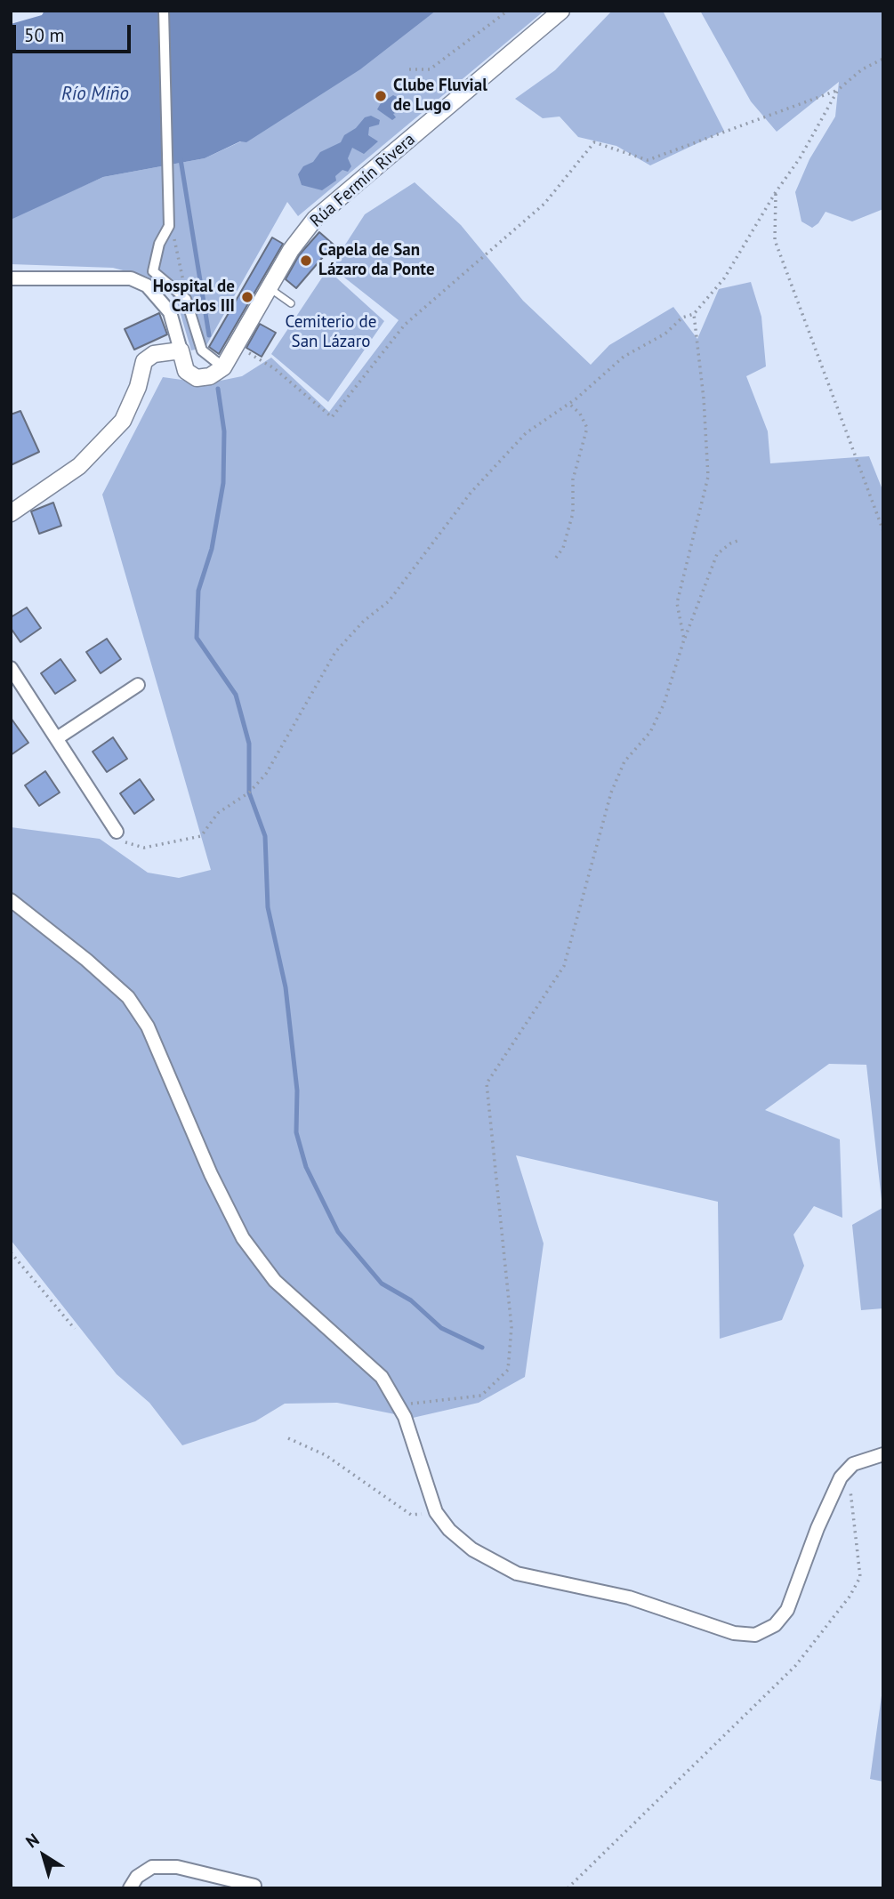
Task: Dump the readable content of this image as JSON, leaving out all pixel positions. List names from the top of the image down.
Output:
{
  "streets": {
    "street": ["Rúa Fermín Rivera"]
  },
  "water": ["Río Miño"],
  "parks": ["Cemiterio de San Lázaro"],
  "places": ["Clube Fluvial de Lugo", "Capela de San Lázaro da Ponte", "Hospital de Carlos III"],
  "scale_bar": "50 m",
  "north": "top left"
}
